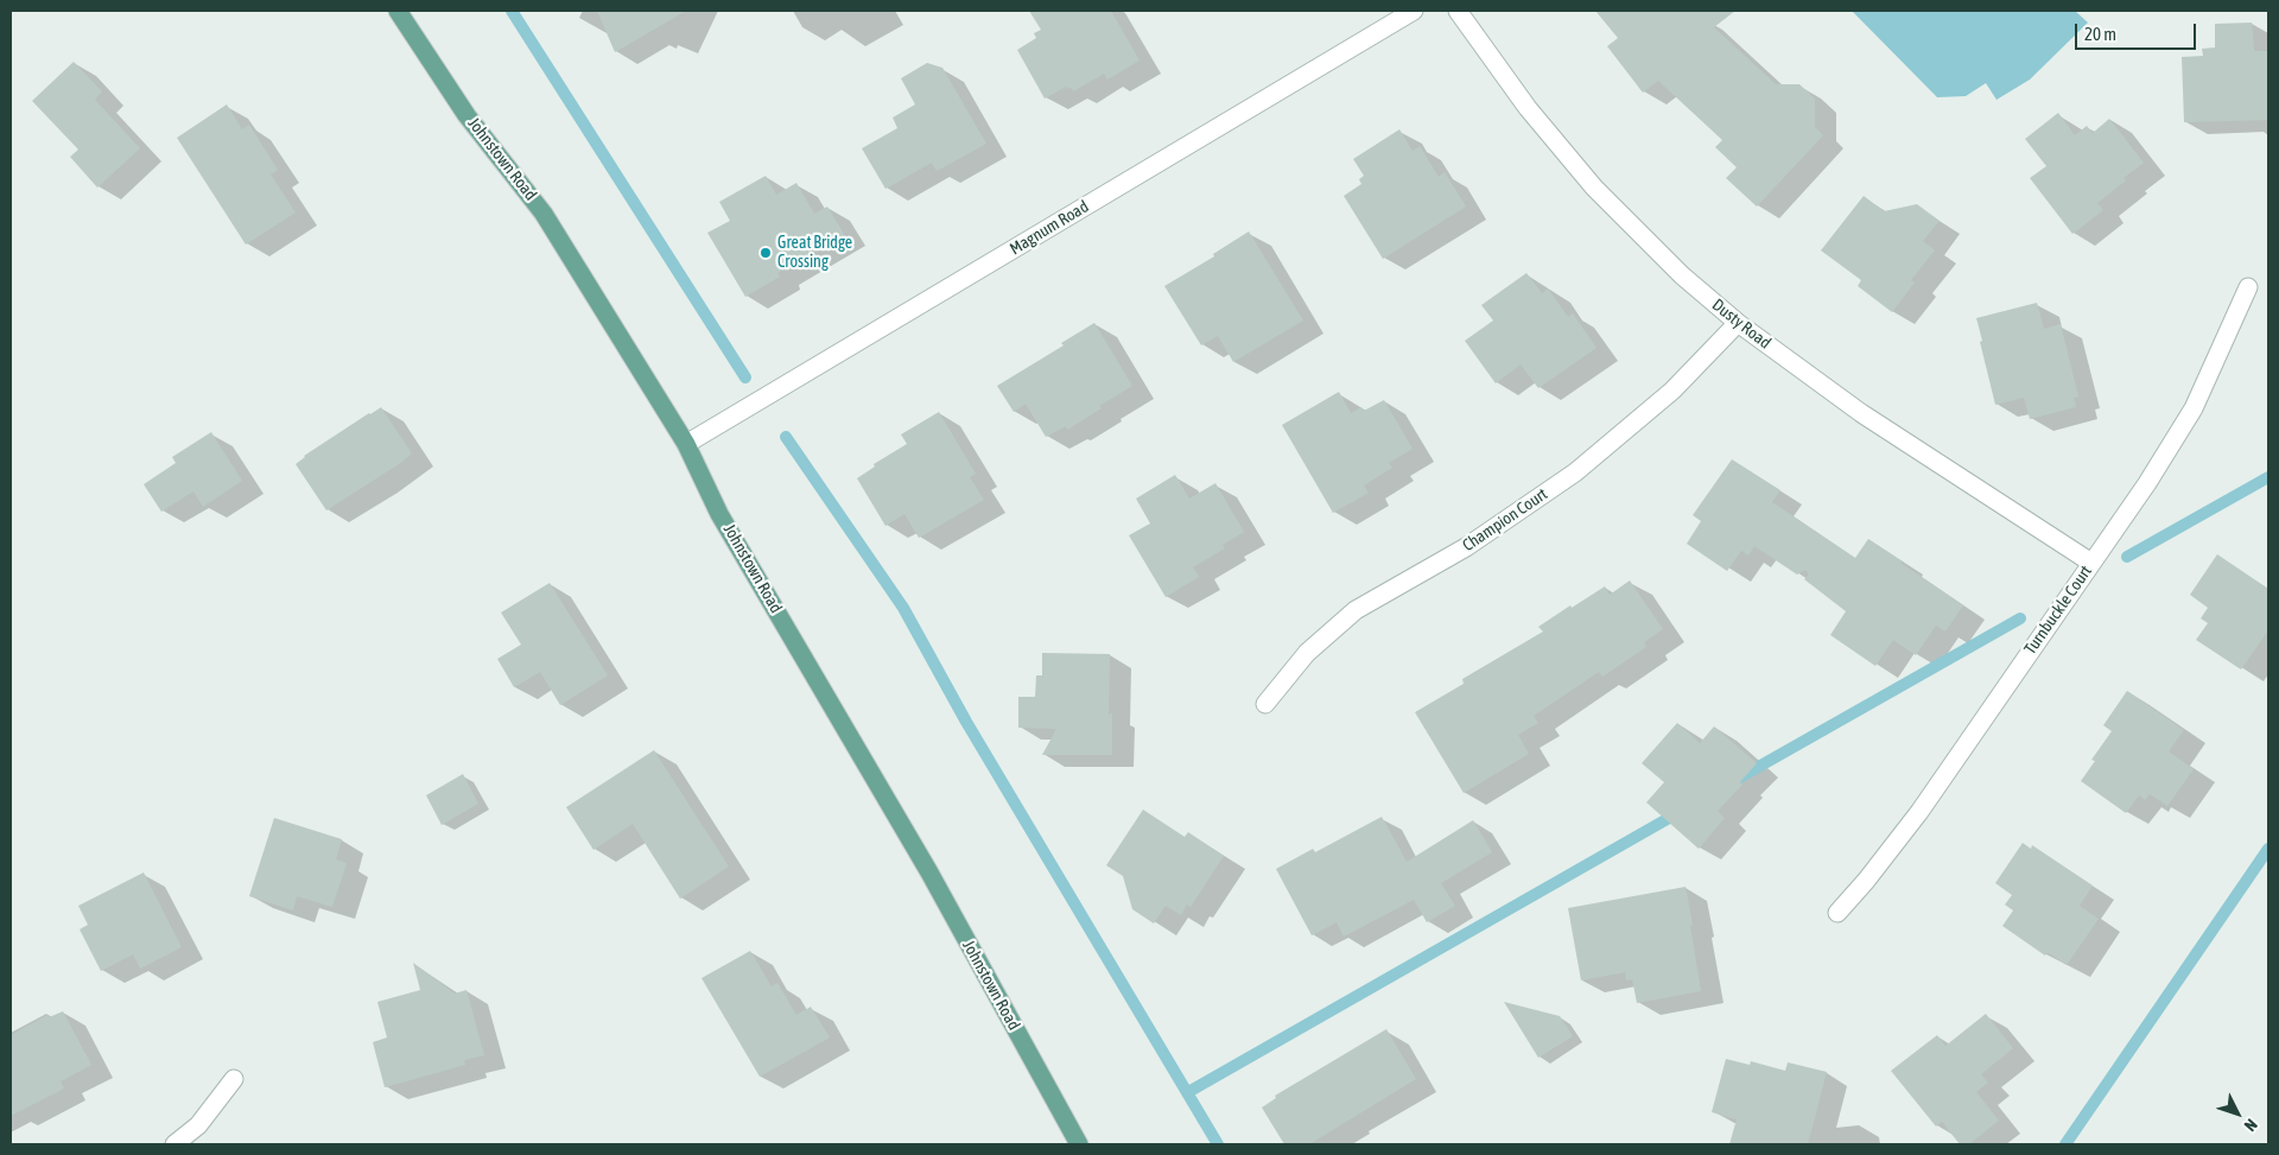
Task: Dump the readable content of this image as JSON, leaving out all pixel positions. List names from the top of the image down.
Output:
{
  "streets": {
    "main road": ["Johnstown Road"],
    "street": [
      "Magnum Road",
      "Dusty Road",
      "Champion Court",
      "Turnbuckle Court"
    ]
  },
  "crossings": [
    ["Johnstown Road", "Magnum Road"],
    ["Dusty Road", "Champion Court"],
    ["Dusty Road", "Turnbuckle Court"]
  ],
  "places": ["Great Bridge Crossing"],
  "scale_bar": "20 m",
  "north": "bottom right"
}
